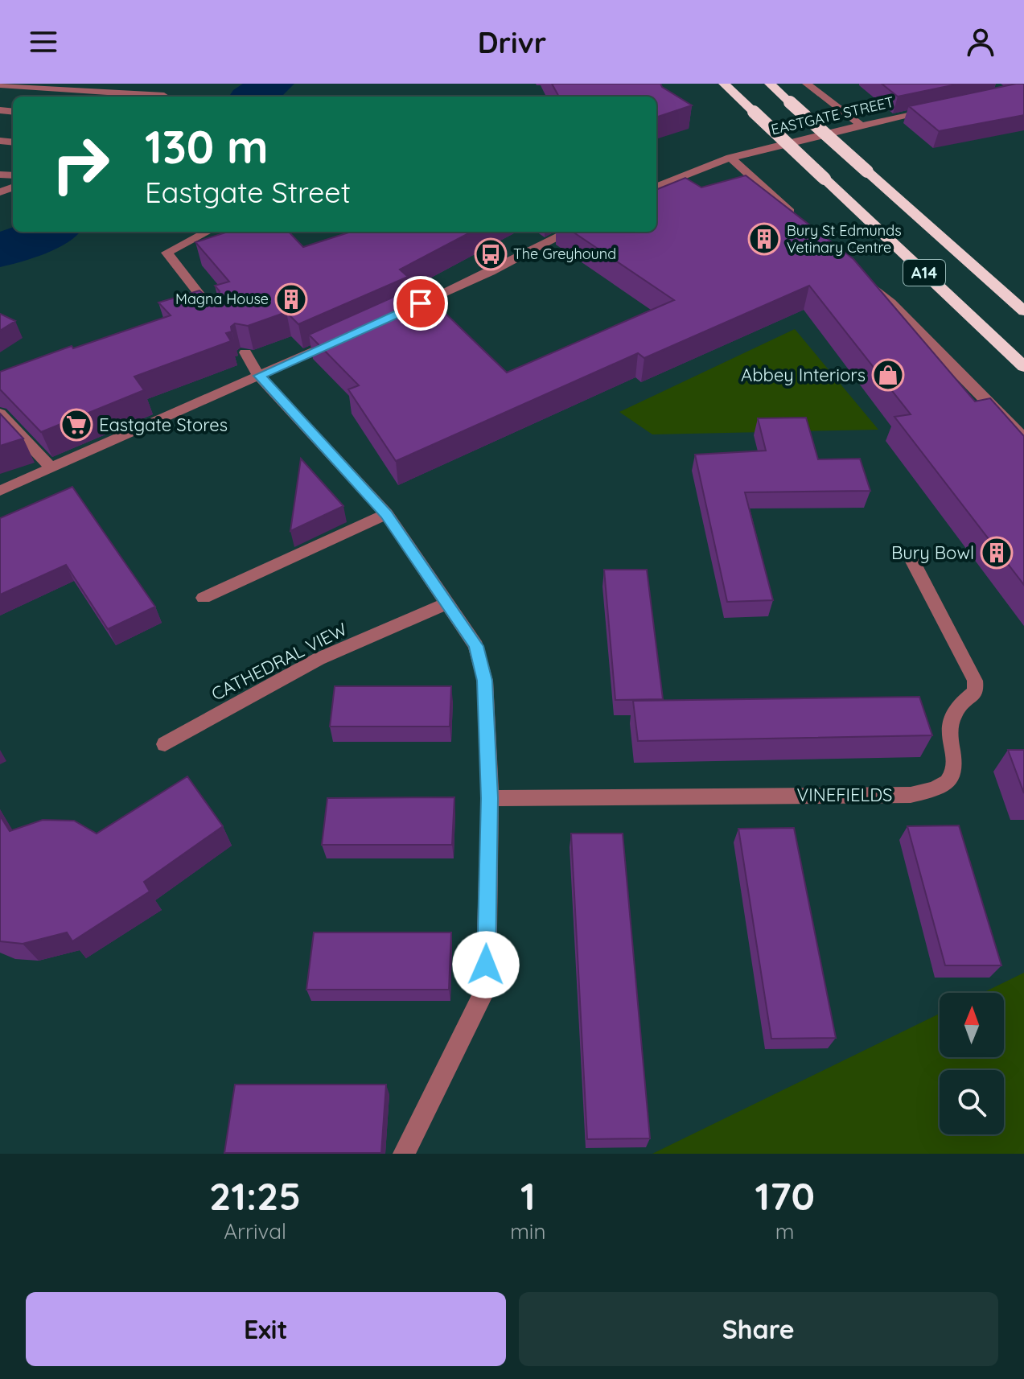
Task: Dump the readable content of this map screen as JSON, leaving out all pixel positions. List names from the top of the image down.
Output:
{
  "streets": {
    "highway": ["A14"],
    "street": ["EASTGATE STREET", "CATHEDRAL VIEW", "VINEFIELDS"]
  },
  "places": {
    "building": ["Bury St Edmunds Vetinary Centre", "Magna House", "Bury Bowl"],
    "bus stop": ["The Greyhound"],
    "shop": ["Abbey Interiors"],
    "supermarket": ["Eastgate Stores"]
  },
  "north": "top",
  "page": {
    "header": "Drivr",
    "turn": ["130 m", "Eastgate Street"],
    "eta": [
      "21:25",
      "Arrival",
      "1",
      "min",
      "170",
      "m"
    ],
    "buttons": ["Exit", "Share"]
  }
}
